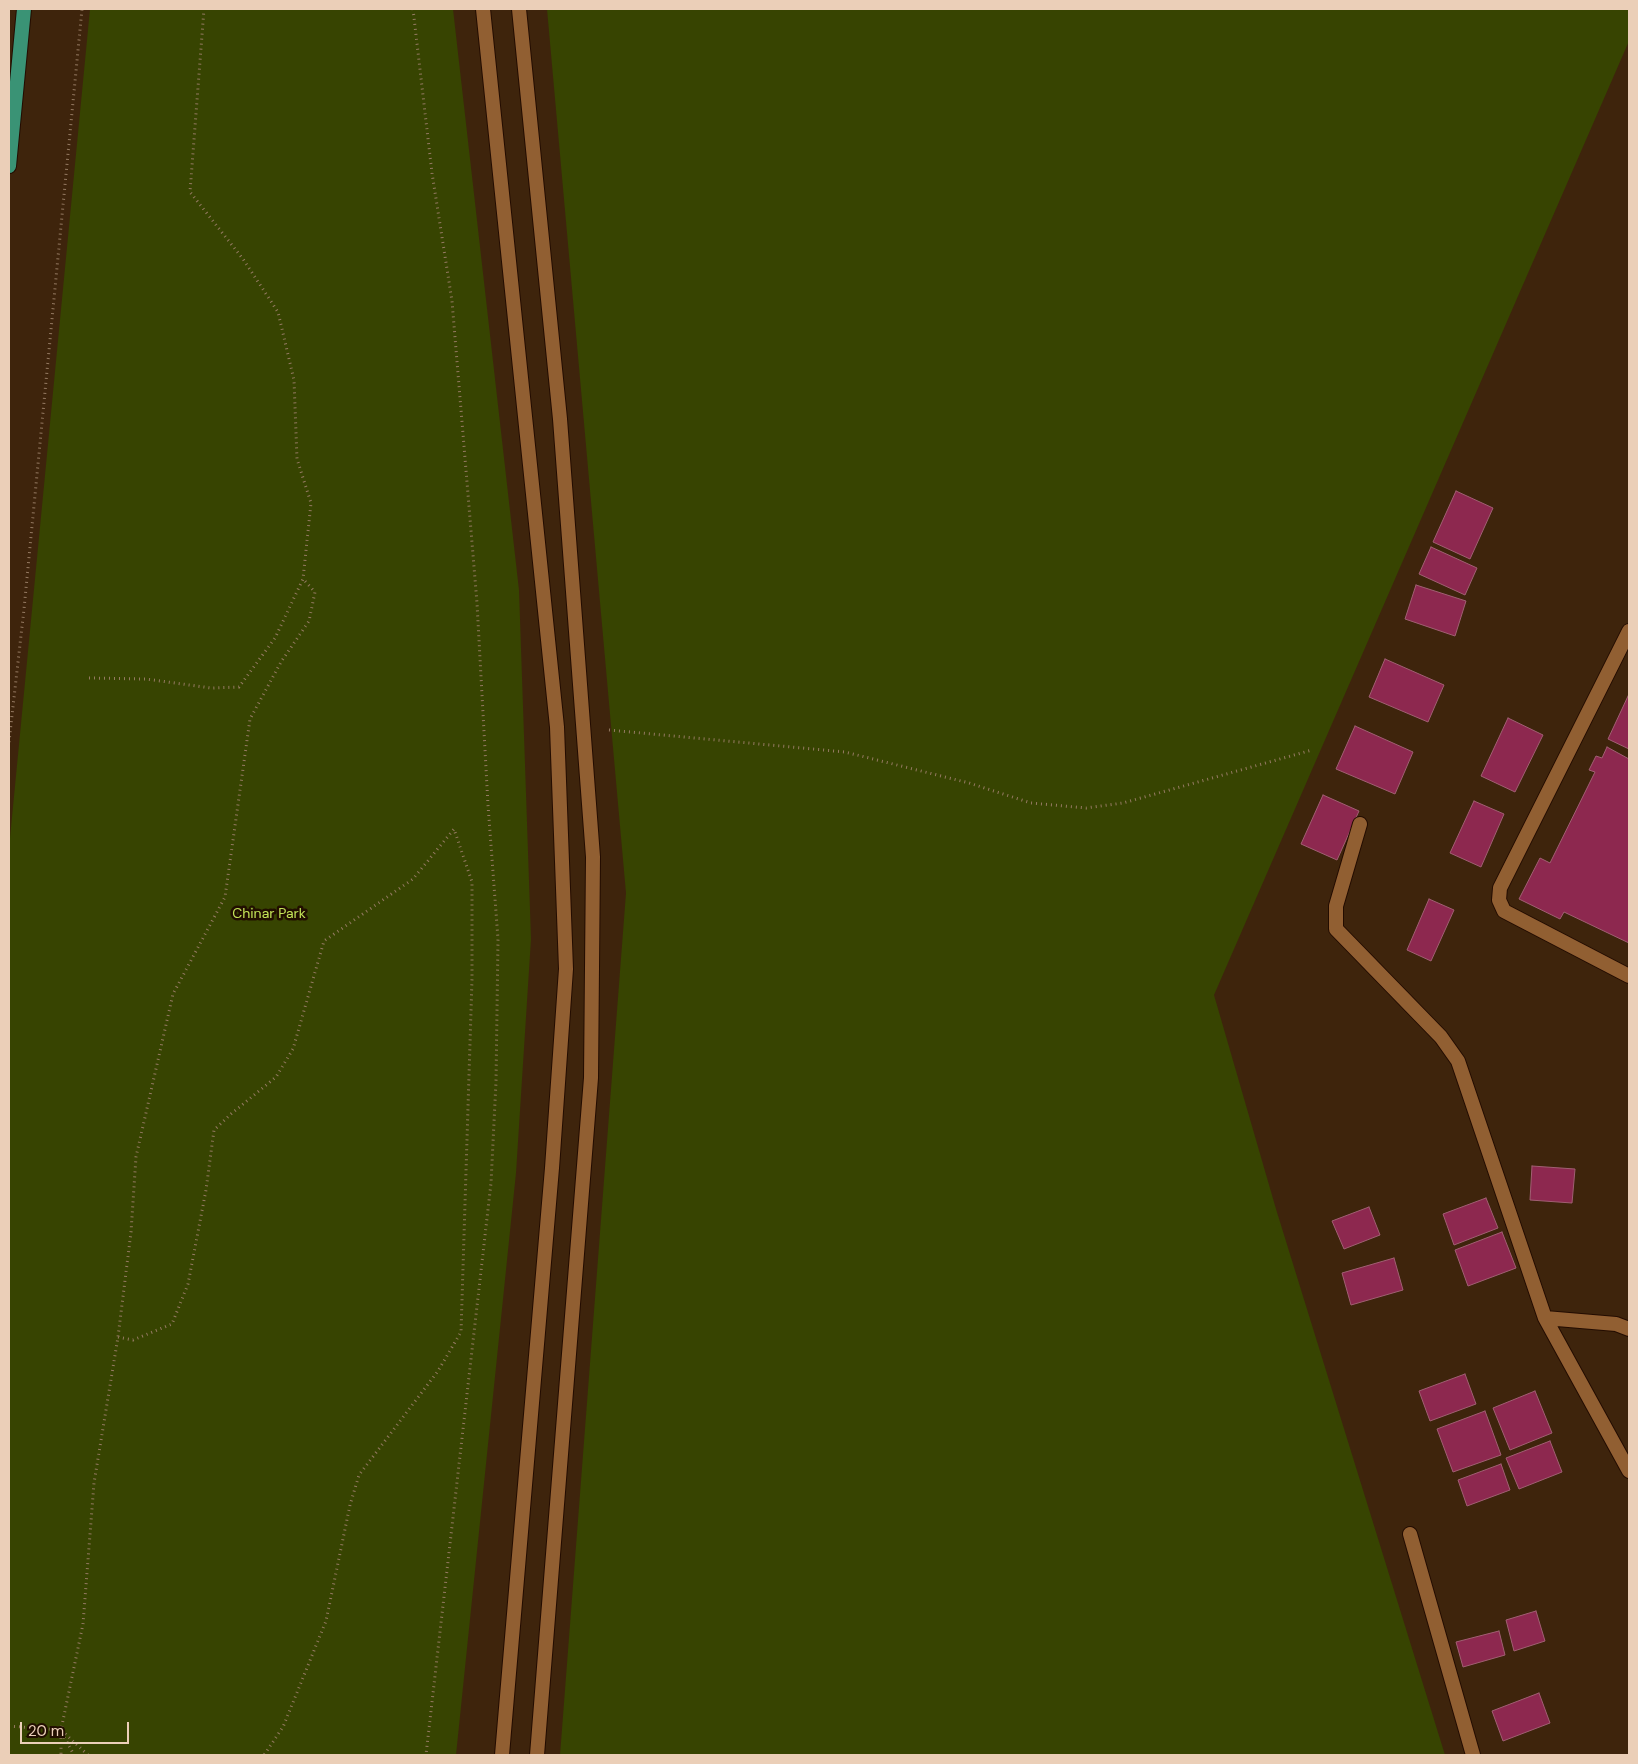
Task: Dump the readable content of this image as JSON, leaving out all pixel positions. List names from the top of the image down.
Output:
{
  "parks": ["Chinar Park"],
  "scale_bar": "20 m"
}
